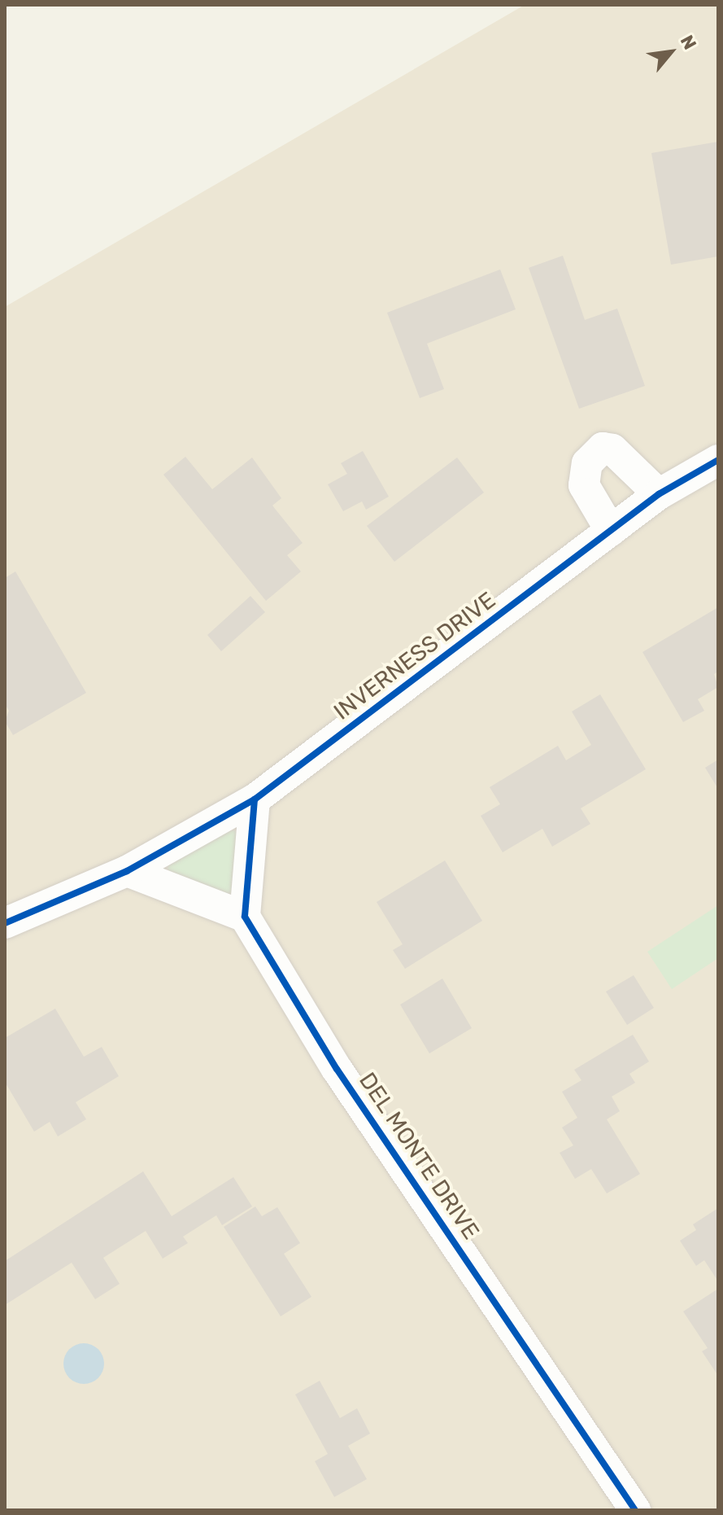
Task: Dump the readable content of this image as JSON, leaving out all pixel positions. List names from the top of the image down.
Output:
{
  "streets": {
    "street": ["INVERNESS DRIVE", "DEL MONTE DRIVE"]
  },
  "north": "top right"
}
